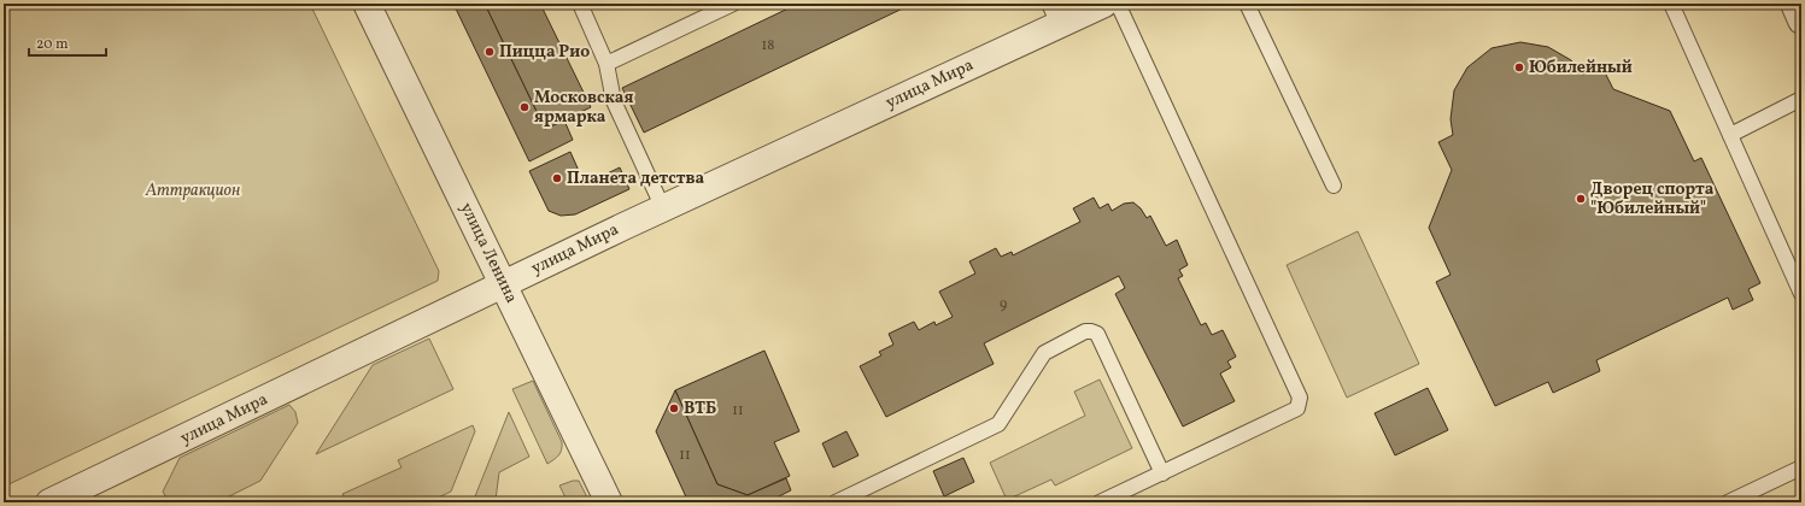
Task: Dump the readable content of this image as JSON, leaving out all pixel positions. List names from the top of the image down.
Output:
{
  "streets": {
    "street": ["улица Мира", "улица Ленина"]
  },
  "crossings": [
    ["улица Мира", "улица Ленина"]
  ],
  "parks": ["Аттракцион"],
  "places": [
    "Пицца Рио",
    "Юбилейный",
    "Московская ярмарка",
    "Планета детства",
    "Дворец спорта \"Юбилейный\"",
    "ВТБ"
  ],
  "house_numbers": [
    "18",
    "9",
    "11",
    "11"
  ],
  "scale_bar": "20 m"
}
